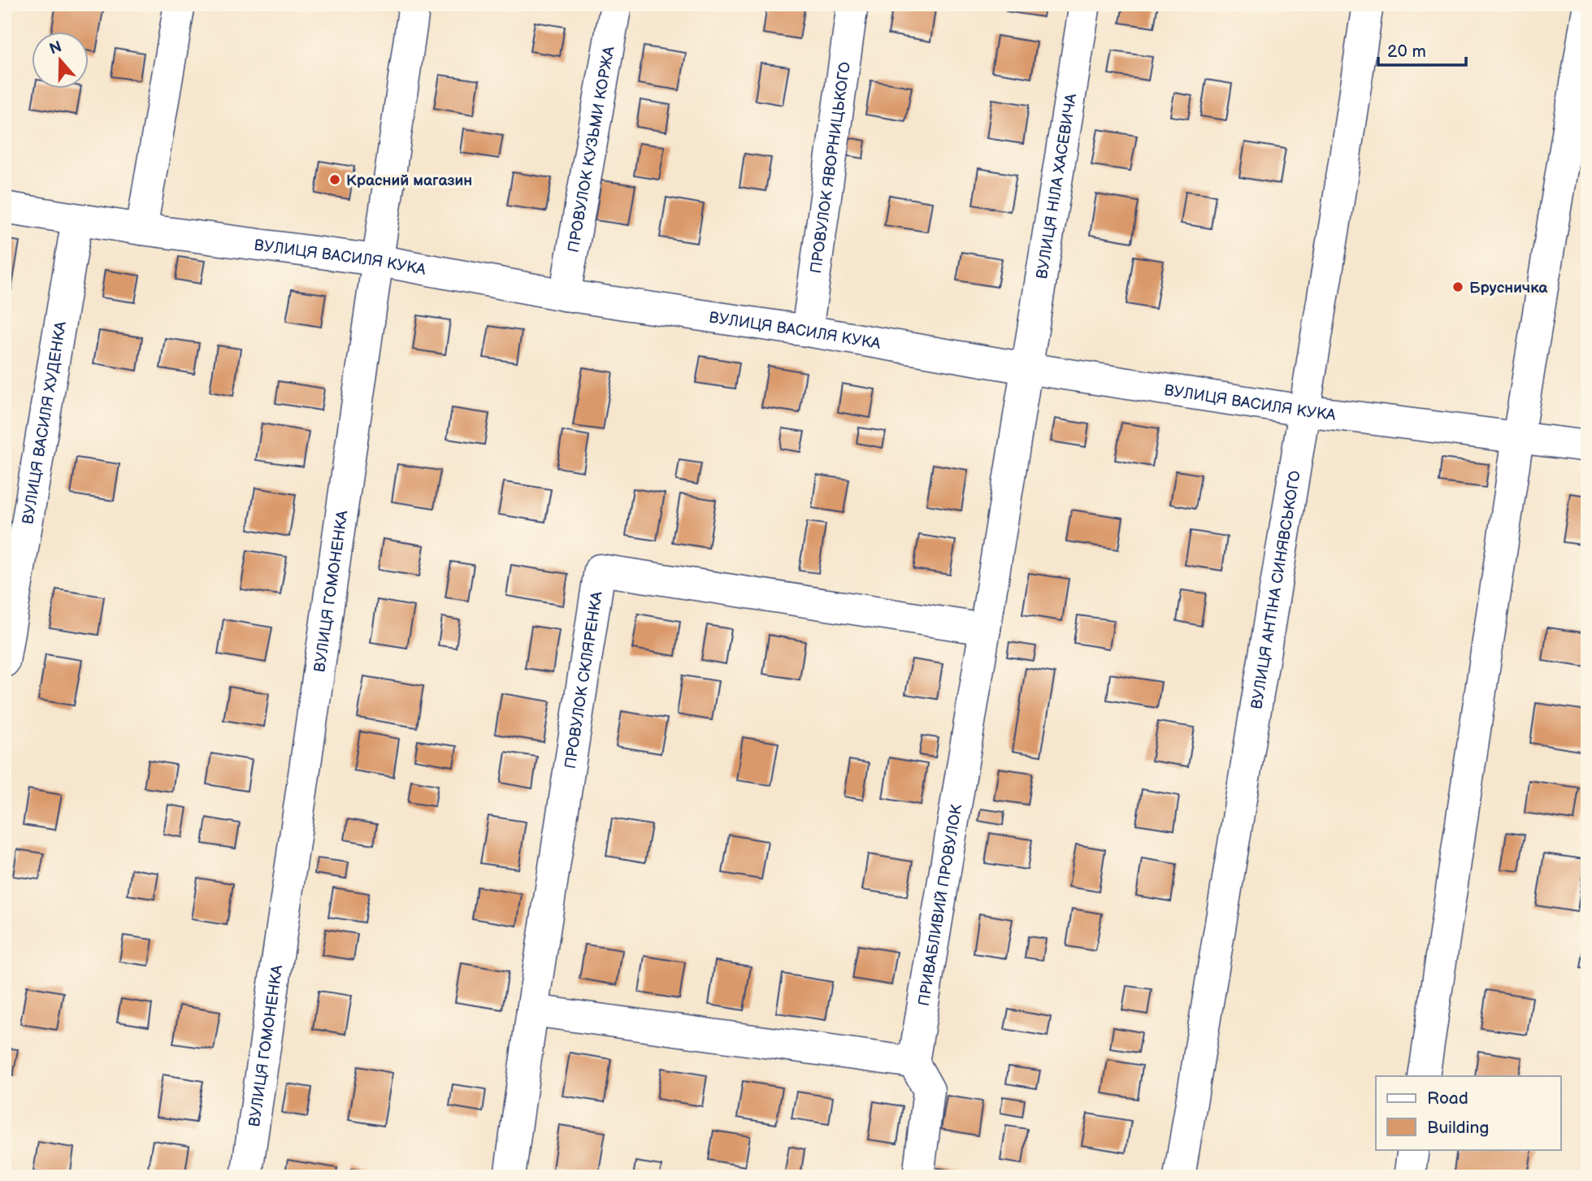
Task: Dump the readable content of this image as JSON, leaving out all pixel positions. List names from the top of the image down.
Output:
{
  "streets": {
    "street": [
      "ПРОВУЛОК КУЗЬМИ КОРЖА",
      "ПРОВУЛОК ЯВОРНИЦЬКОГО",
      "ВУЛИЦЯ НІЛА ХАСЕВИЧА",
      "ВУЛИЦЯ ВАСИЛЯ КУКА",
      "ВУЛИЦЯ ВАСИЛЯ ХУДЕНКА",
      "ВУЛИЦЯ ГОМОНЕНКА",
      "ВУЛИЦЯ АНТІНА СИНЯВСЬКОГО",
      "ПРОВУЛОК СКЛЯРЕНКА",
      "ПРИВАБЛИВИЙ ПРОВУЛОК"
    ]
  },
  "crossings": [
    ["ПРОВУЛОК КУЗЬМИ КОРЖА", "ВУЛИЦЯ ВАСИЛЯ КУКА"],
    ["ПРОВУЛОК ЯВОРНИЦЬКОГО", "ВУЛИЦЯ ВАСИЛЯ КУКА"],
    ["ВУЛИЦЯ НІЛА ХАСЕВИЧА", "ВУЛИЦЯ ВАСИЛЯ КУКА"],
    ["ВУЛИЦЯ НІЛА ХАСЕВИЧА", "ПРИВАБЛИВИЙ ПРОВУЛОК"],
    ["ВУЛИЦЯ ВАСИЛЯ КУКА", "ВУЛИЦЯ ВАСИЛЯ ХУДЕНКА"],
    ["ВУЛИЦЯ ВАСИЛЯ КУКА", "ВУЛИЦЯ ГОМОНЕНКА"],
    ["ВУЛИЦЯ ВАСИЛЯ КУКА", "ВУЛИЦЯ АНТІНА СИНЯВСЬКОГО"],
    ["ВУЛИЦЯ ВАСИЛЯ КУКА", "ПРИВАБЛИВИЙ ПРОВУЛОК"],
    ["ПРОВУЛОК СКЛЯРЕНКА", "ПРИВАБЛИВИЙ ПРОВУЛОК"]
  ],
  "places": ["Красний магазин", "Брусничка"],
  "legend": ["Road", "Building"],
  "scale_bar": "20 m",
  "north": "top"
}
